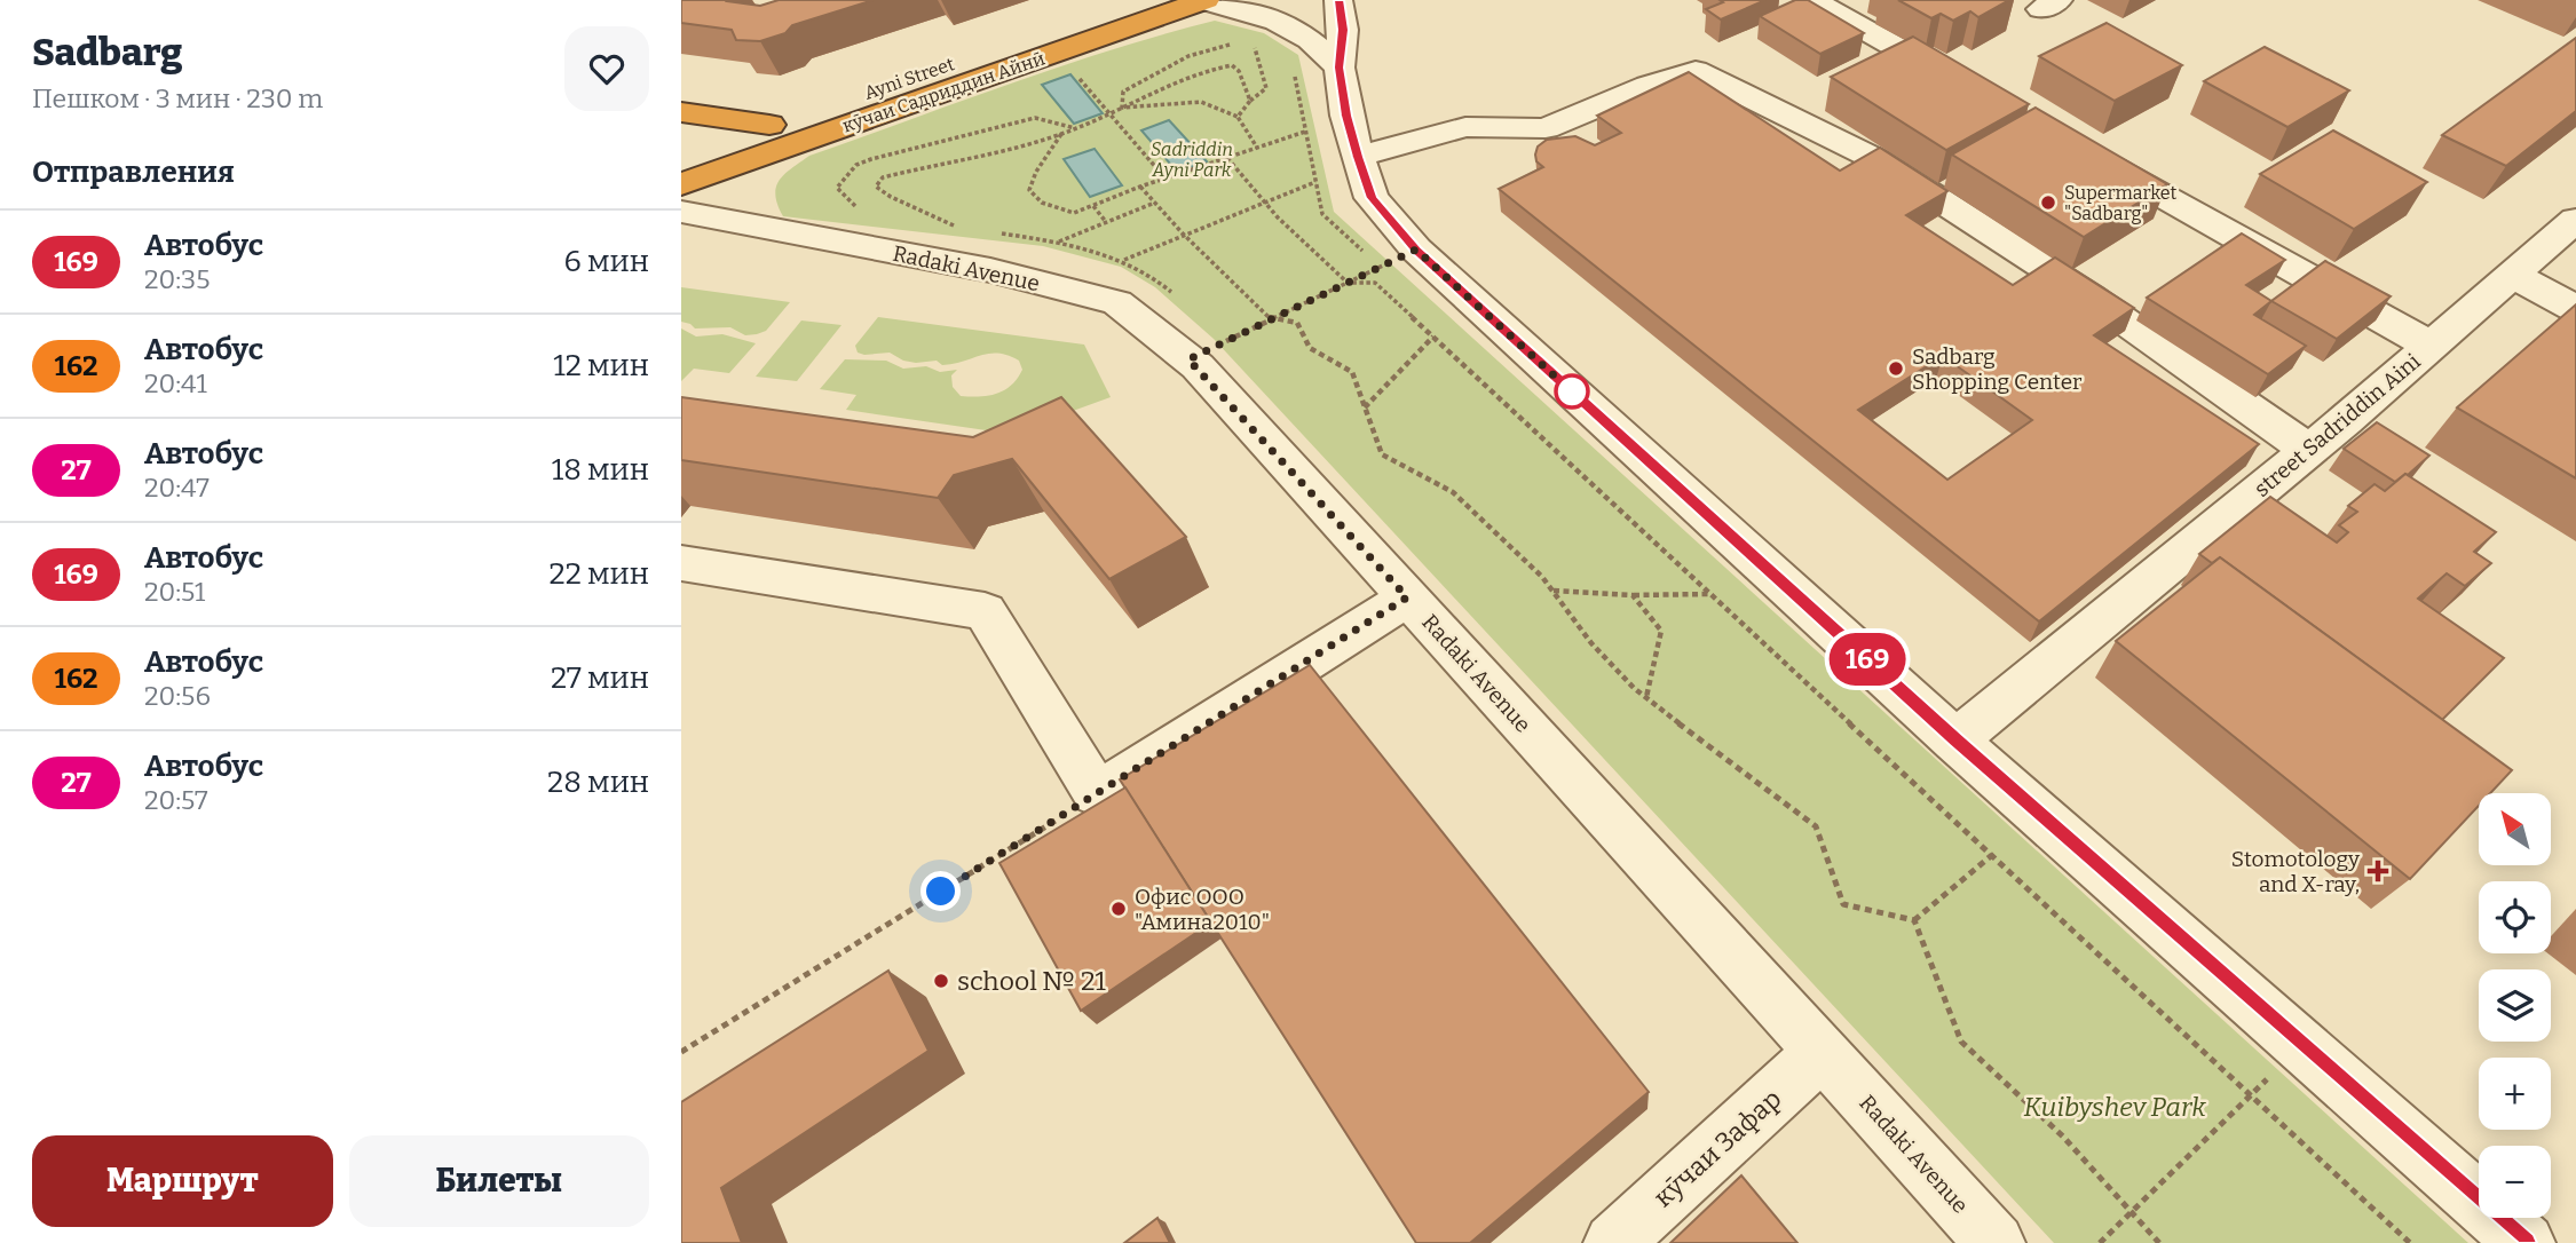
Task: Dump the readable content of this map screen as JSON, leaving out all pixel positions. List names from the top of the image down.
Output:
{
  "streets": {
    "highway": ["Ayni Street", "кӯчаи Садриддин Айнӣ"],
    "street": ["Radaki Avenue", "street Sadriddin Aini", "кӯчаи Зафар"]
  },
  "crossings": [
    ["Radaki Avenue", "кӯчаи Зафар"]
  ],
  "parks": ["Sadriddin Ayni Park", "Kuibyshev Park"],
  "places": {
    "other": [
      "Supermarket \"Sadbarg\"",
      "Sadbarg Shopping Center",
      "Офис ООО \"Амина2010\"",
      "school № 21"
    ],
    "health": ["Stomotology and X-ray,"]
  },
  "lines": ["bus line 169"],
  "north": "top left",
  "page": {
    "heading": [
      ["Sadbarg", "Пешком · 3 мин · 230 m"],
      "Отправления"
    ],
    "on_map": "169",
    "list": [
      {
        "mark": "169",
        "name": "Автобус",
        "note": "20:35",
        "value": "6 мин"
      },
      {
        "mark": "162",
        "name": "Автобус",
        "note": "20:41",
        "value": "12 мин"
      },
      {
        "mark": "27",
        "name": "Автобус",
        "note": "20:47",
        "value": "18 мин"
      },
      {
        "mark": "169",
        "name": "Автобус",
        "note": "20:51",
        "value": "22 мин"
      },
      {
        "mark": "162",
        "name": "Автобус",
        "note": "20:56",
        "value": "27 мин"
      },
      {
        "mark": "27",
        "name": "Автобус",
        "note": "20:57",
        "value": "28 мин"
      }
    ],
    "map_buttons": ["+", "−"],
    "buttons": ["Маршрут", "Билеты"]
  }
}
